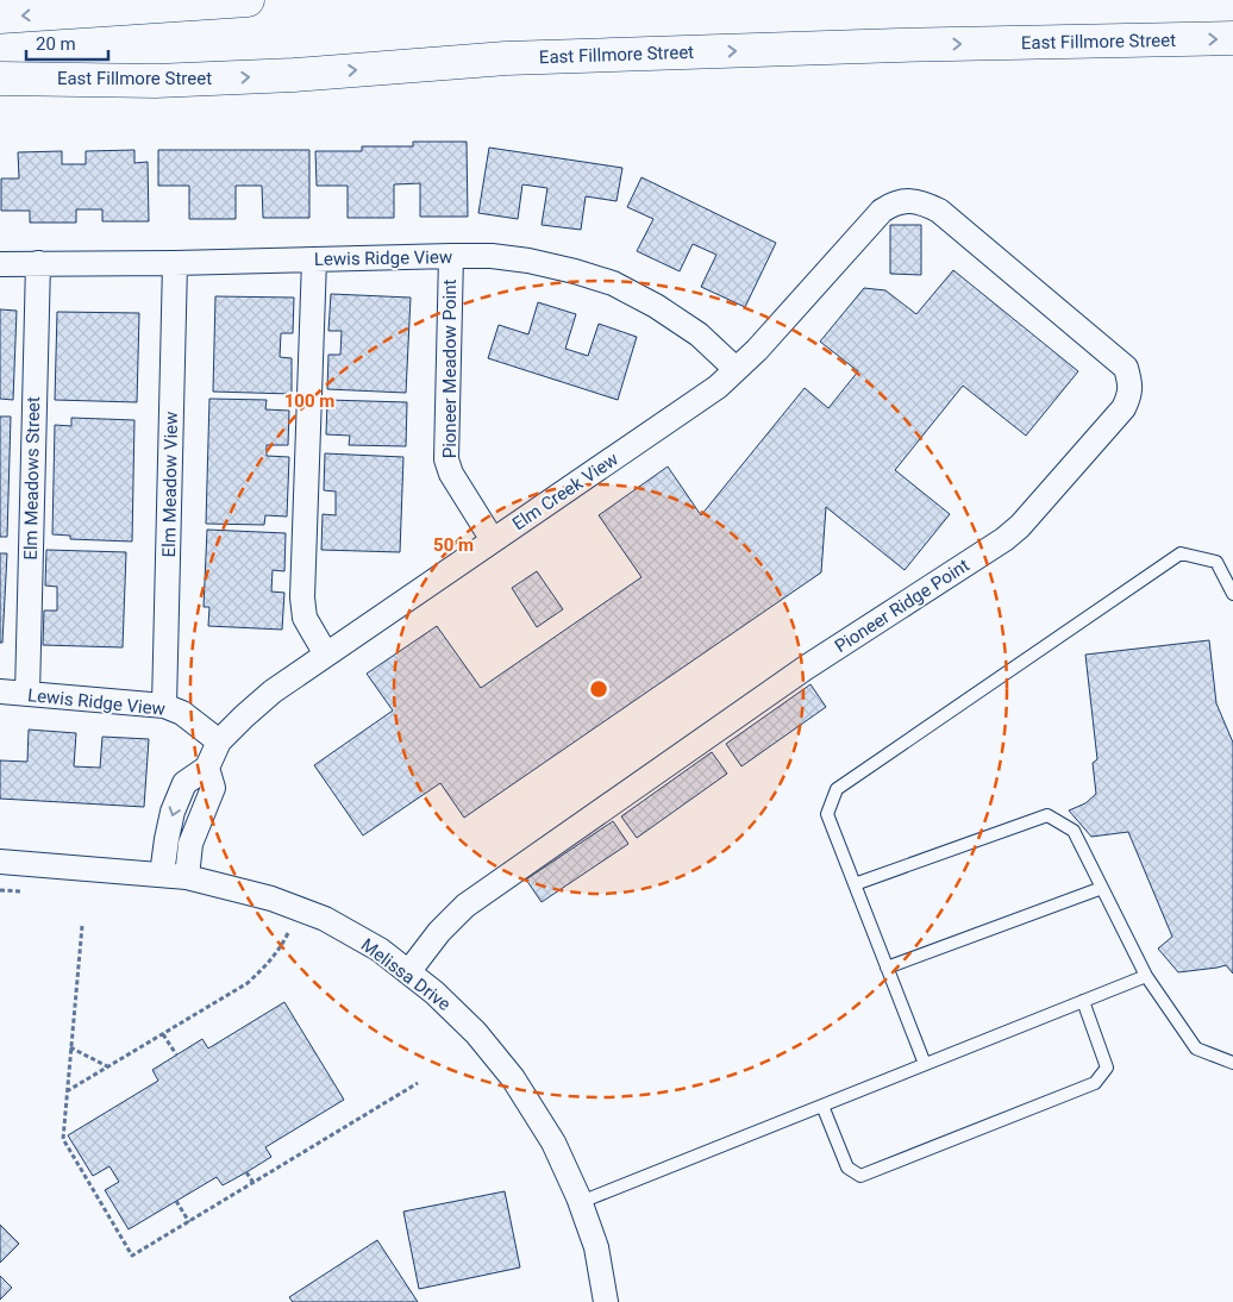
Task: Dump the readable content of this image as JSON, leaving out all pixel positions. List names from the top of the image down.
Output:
{
  "streets": {
    "main road": ["East Fillmore Street"],
    "street": [
      "Lewis Ridge View",
      "Pioneer Meadow Point",
      "Elm Meadows Street",
      "Elm Meadow View",
      "Elm Creek View",
      "Pioneer Ridge Point",
      "Melissa Drive"
    ]
  },
  "crossings": [
    ["Lewis Ridge View", "Pioneer Meadow Point"],
    ["Lewis Ridge View", "Elm Meadows Street"],
    ["Lewis Ridge View", "Elm Meadow View"],
    ["Lewis Ridge View", "Elm Creek View"],
    ["Pioneer Meadow Point", "Elm Creek View"],
    ["Elm Creek View", "Pioneer Ridge Point"],
    ["Elm Creek View", "Melissa Drive"],
    ["Pioneer Ridge Point", "Melissa Drive"]
  ],
  "one_way": ["East Fillmore Street"],
  "scale_bar": "20 m",
  "rings": ["100 m", "50 m"]
}
